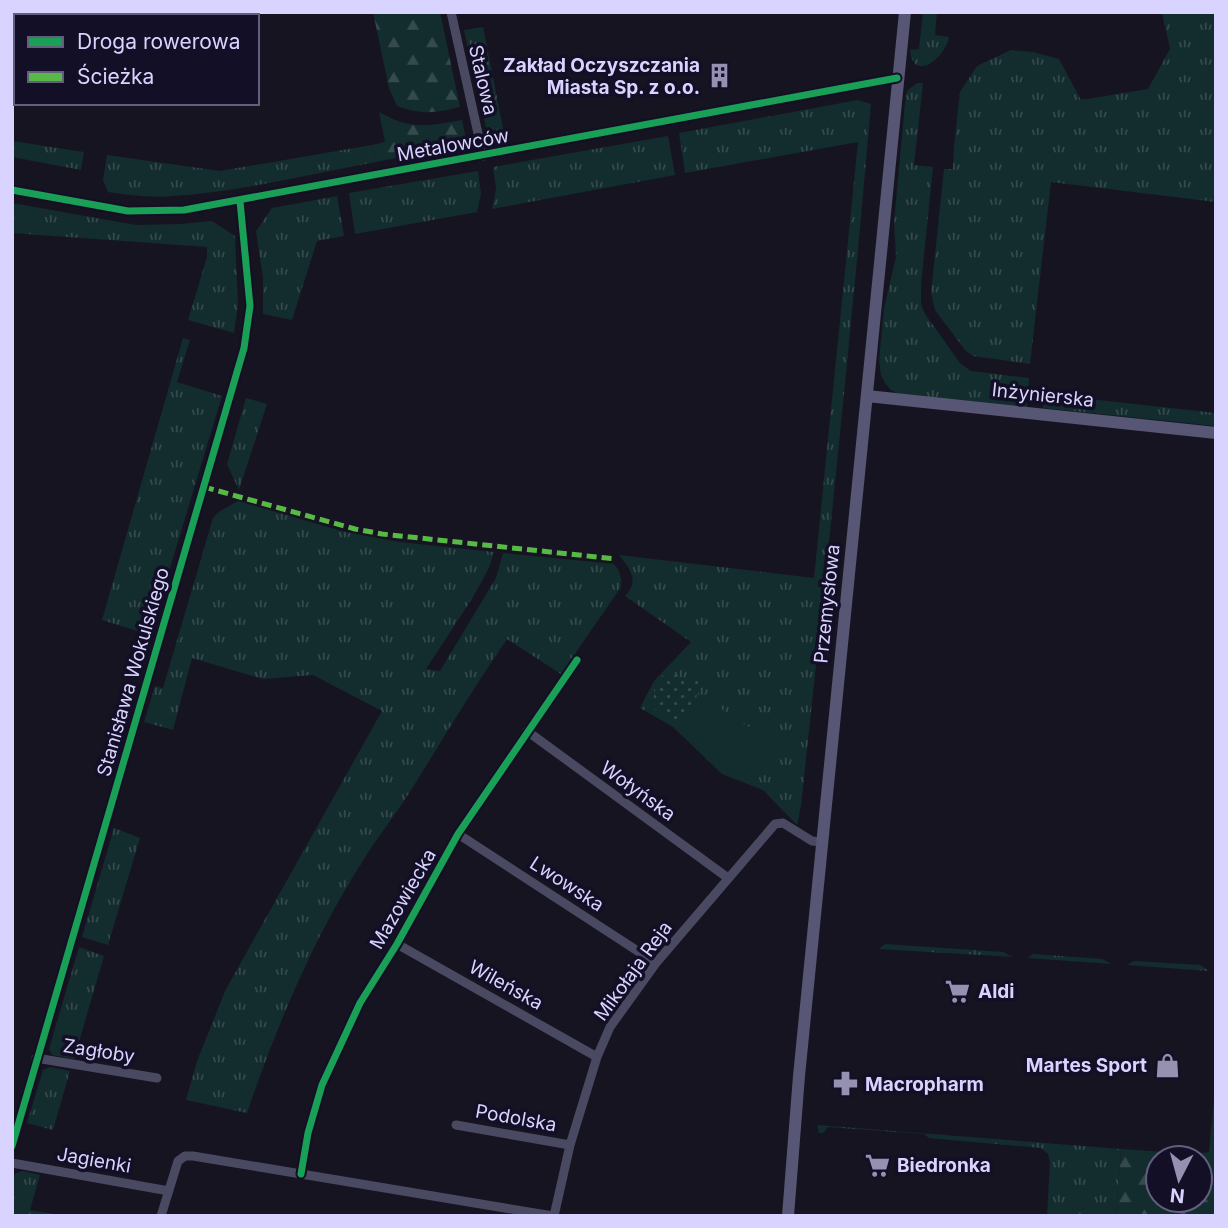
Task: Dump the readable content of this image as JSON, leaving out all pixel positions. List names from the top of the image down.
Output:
{
  "streets": {
    "main road": ["Inżynierska", "Przemysłowa"],
    "street": [
      "Stalowa",
      "Metalowców",
      "Stanisława Wokulskiego",
      "Wołyńska",
      "Lwowska",
      "Mazowiecka",
      "Mikołaja Reja",
      "Wileńska",
      "Zagłoby",
      "Podolska",
      "Jagienki"
    ]
  },
  "crossings": [
    ["Stalowa", "Metalowców"],
    ["Metalowców", "Przemysłowa"],
    ["Metalowców", "Stanisława Wokulskiego"],
    ["Inżynierska", "Przemysłowa"],
    ["Przemysłowa", "Mikołaja Reja"],
    ["Stanisława Wokulskiego", "Zagłoby"],
    ["Wołyńska", "Mazowiecka"],
    ["Wołyńska", "Mikołaja Reja"],
    ["Lwowska", "Mazowiecka"],
    ["Lwowska", "Mikołaja Reja"],
    ["Mazowiecka", "Wileńska"],
    ["Mikołaja Reja", "Wileńska"],
    ["Mikołaja Reja", "Podolska"]
  ],
  "places": {
    "building": ["Zakład Oczyszczania Miasta Sp. z o.o."],
    "supermarket": ["Aldi", "Biedronka"],
    "shop": ["Martes Sport"],
    "pharmacy": ["Macropharm"]
  },
  "legend": ["Droga rowerowa", "Ścieżka"],
  "north": "bottom"
}
